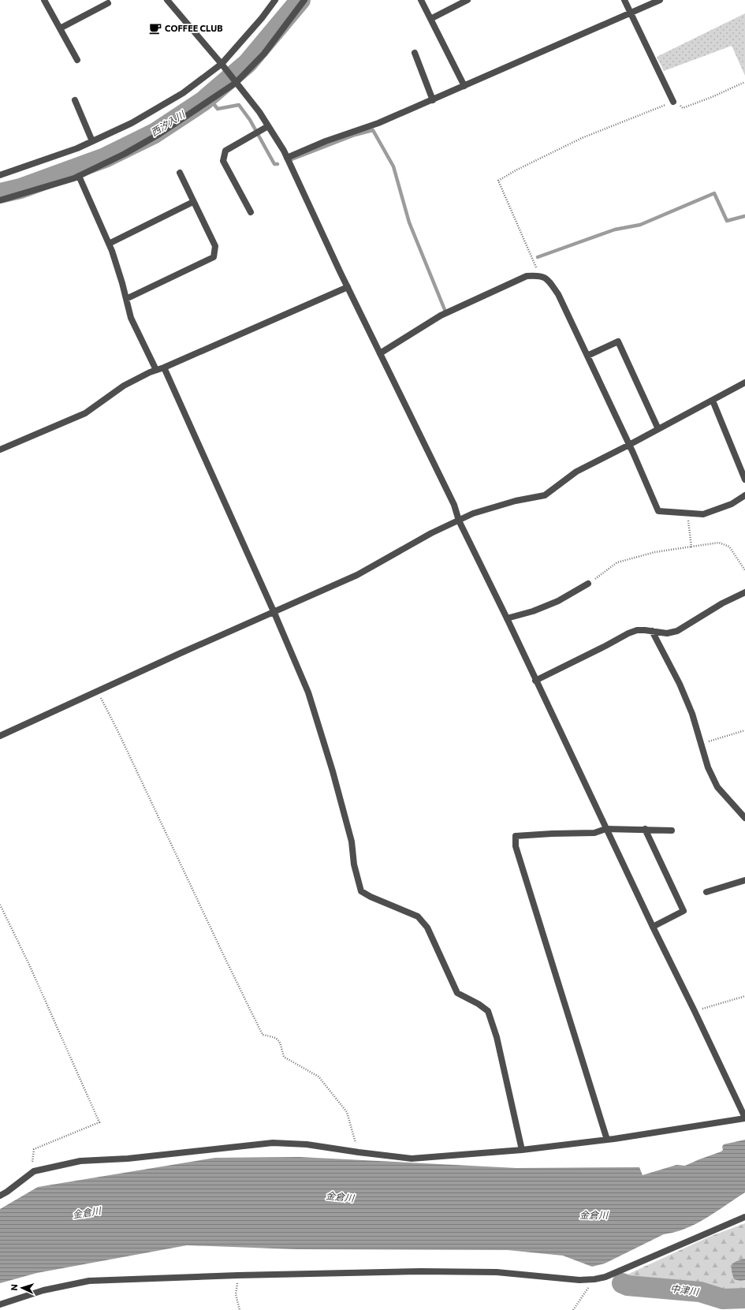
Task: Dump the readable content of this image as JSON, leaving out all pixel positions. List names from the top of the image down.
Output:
{
  "water": ["西汐入川", "金倉川", "中津川"],
  "places": {
    "cafe": ["COFFEE CLUB"]
  },
  "north": "left"
}
